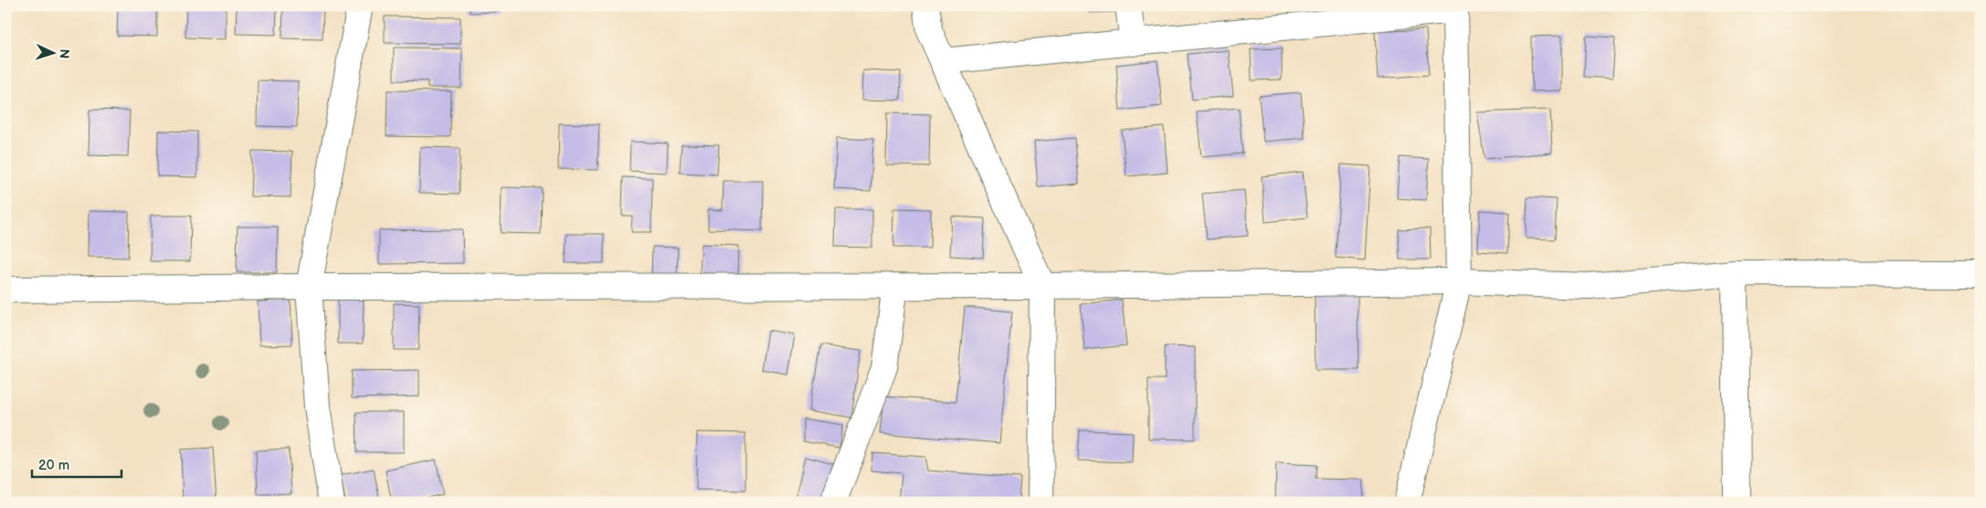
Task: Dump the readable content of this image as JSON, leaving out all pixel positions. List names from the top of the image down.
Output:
{
  "scale_bar": "20 m",
  "north": "right"
}
